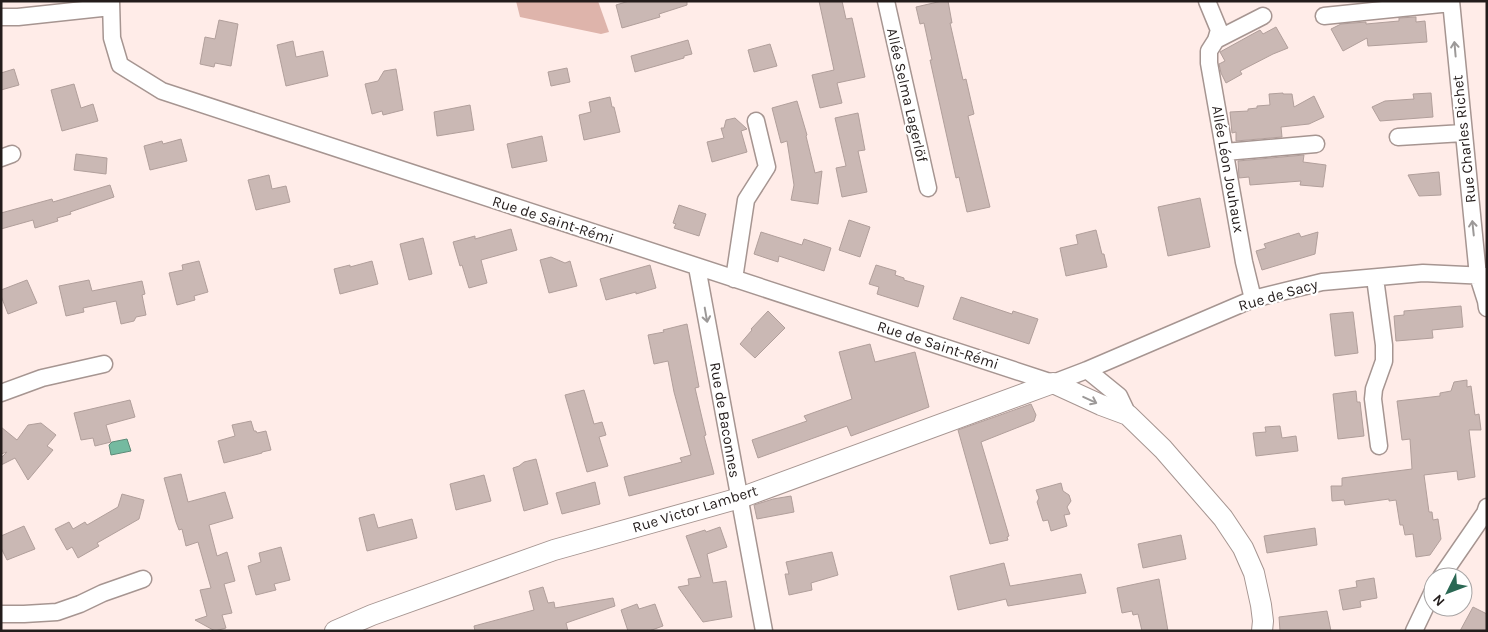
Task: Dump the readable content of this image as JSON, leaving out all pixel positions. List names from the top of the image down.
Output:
{
  "streets": {
    "street": [
      "Allée Selma Lagerlöf",
      "Rue Charles Richet",
      "Allée Léon Jouhaux",
      "Rue de Saint-Rémi",
      "Rue de Sacy",
      "Rue de Baconnes",
      "Rue Victor Lambert"
    ]
  },
  "crossings": [
    ["Rue Charles Richet", "Rue de Sacy"],
    ["Allée Léon Jouhaux", "Rue de Sacy"],
    ["Rue de Saint-Rémi", "Rue de Sacy"],
    ["Rue de Saint-Rémi", "Rue de Baconnes"],
    ["Rue de Saint-Rémi", "Rue Victor Lambert"],
    ["Rue de Sacy", "Rue Victor Lambert"],
    ["Rue de Baconnes", "Rue Victor Lambert"]
  ],
  "one_way": ["Rue Charles Richet", "Rue de Baconnes"],
  "north": "bottom left"
}
